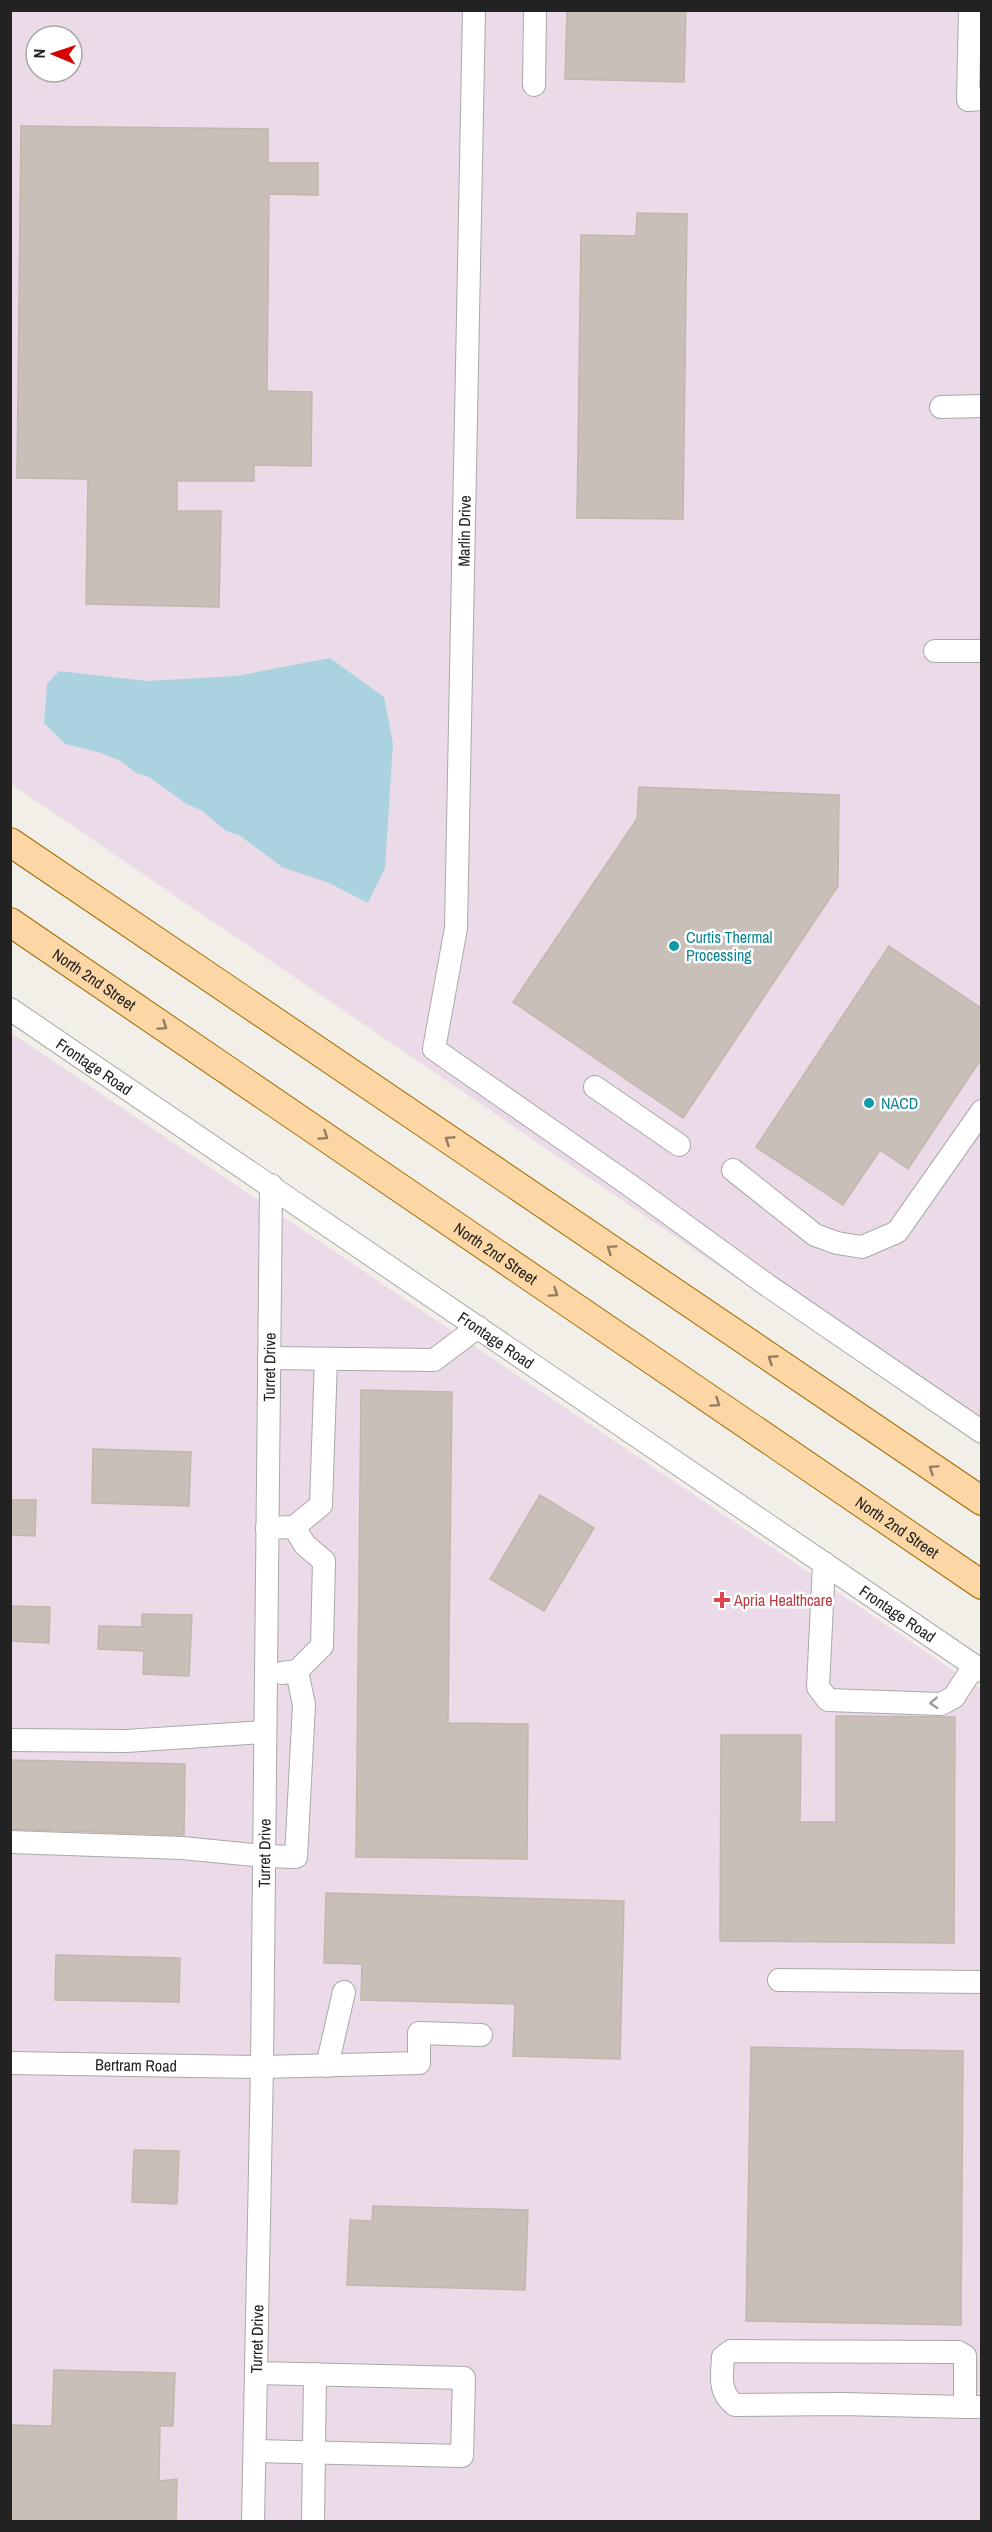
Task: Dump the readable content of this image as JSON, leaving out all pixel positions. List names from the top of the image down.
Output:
{
  "streets": {
    "main road": ["North 2nd Street"],
    "street": [
      "Marlin Drive",
      "Frontage Road",
      "Turret Drive",
      "Bertram Road"
    ]
  },
  "crossings": [
    ["Frontage Road", "Turret Drive"],
    ["Turret Drive", "Bertram Road"]
  ],
  "places": {
    "other": ["Curtis Thermal Processing", "NACD"],
    "health": ["Apria Healthcare"]
  },
  "north": "left"
}
